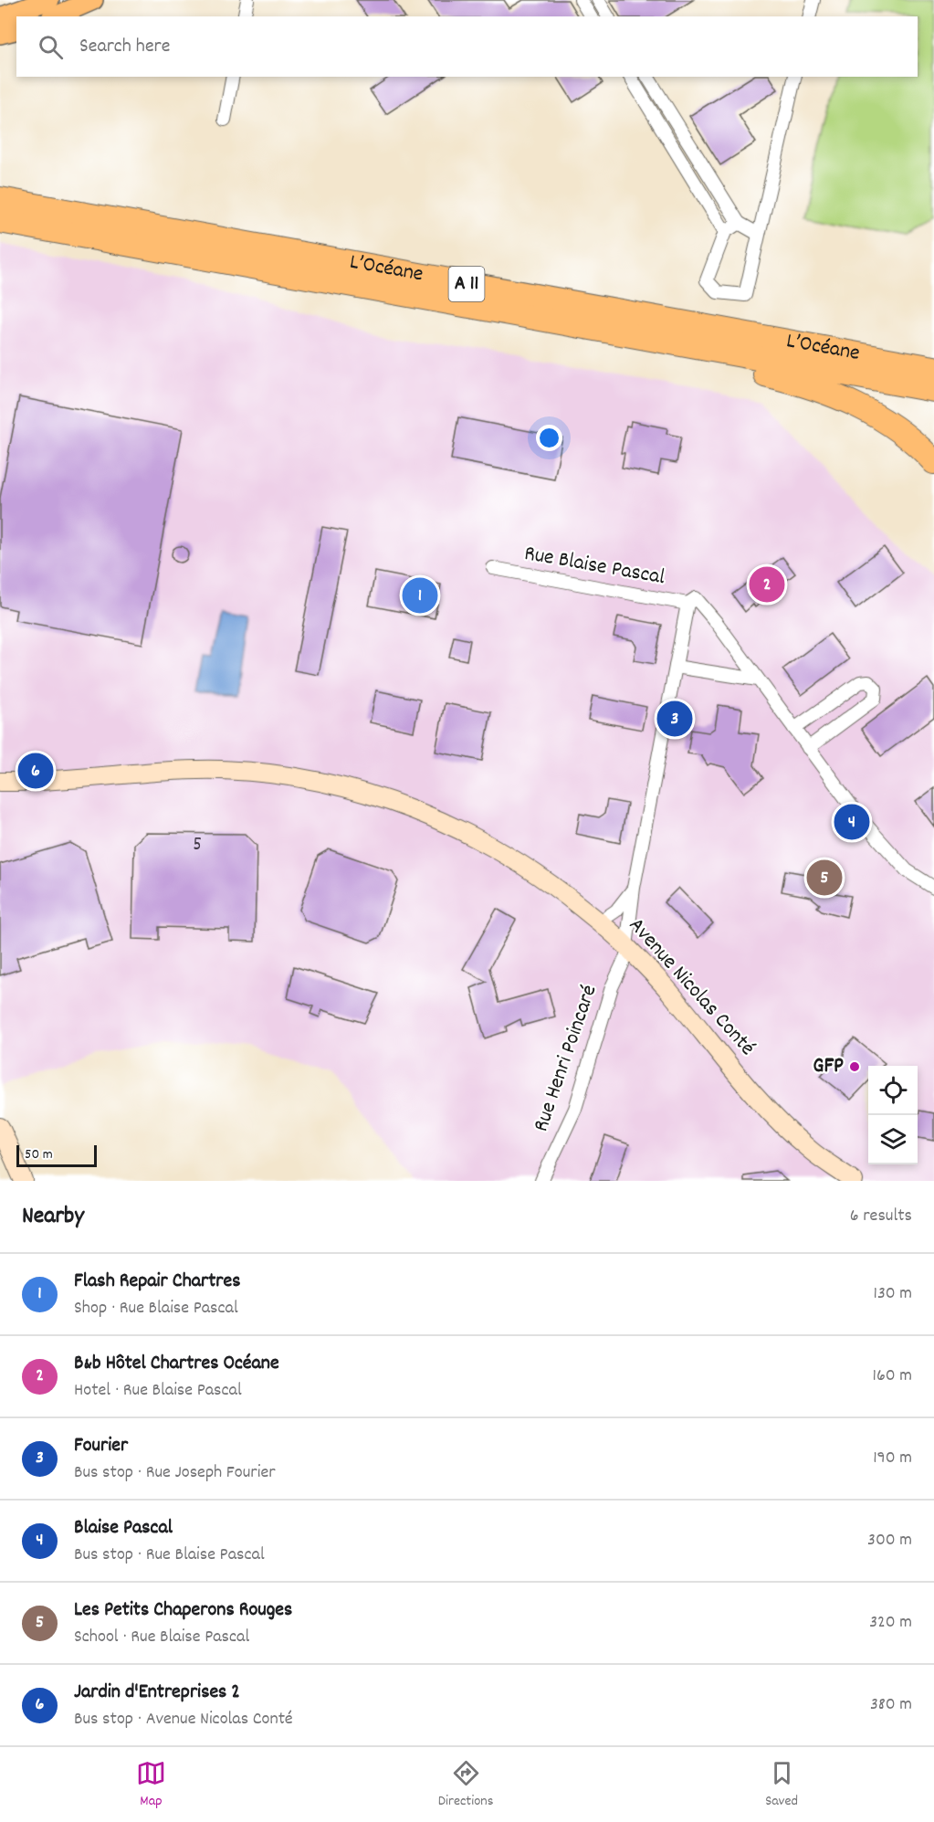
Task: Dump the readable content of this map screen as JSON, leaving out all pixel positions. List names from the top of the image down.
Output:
{
  "streets": {
    "highway": ["L’Océane", "A 11"],
    "street": ["Rue Blaise Pascal", "Avenue Nicolas Conté", "Rue Henri Poincaré"]
  },
  "crossings": [
    ["Rue Blaise Pascal", "Rue Henri Poincaré"],
    ["Avenue Nicolas Conté", "Rue Henri Poincaré"]
  ],
  "places": ["GFP"],
  "house_numbers": ["5"],
  "scale_bar": "50 m",
  "page": {
    "search": "Search here",
    "pins": [
      "2",
      "1",
      "3",
      "6",
      "4",
      "5"
    ],
    "scale": "50 m",
    "heading": ["Nearby", "6 results"],
    "list": [
      {
        "mark": "1",
        "name": "Flash Repair Chartres",
        "note": "Shop · Rue Blaise Pascal",
        "value": "130 m"
      },
      {
        "mark": "2",
        "name": "B&b Hôtel Chartres Océane",
        "note": "Hotel · Rue Blaise Pascal",
        "value": "160 m"
      },
      {
        "mark": "3",
        "name": "Fourier",
        "note": "Bus stop · Rue Joseph Fourier",
        "value": "190 m"
      },
      {
        "mark": "4",
        "name": "Blaise Pascal",
        "note": "Bus stop · Rue Blaise Pascal",
        "value": "300 m"
      },
      {
        "mark": "5",
        "name": "Les Petits Chaperons Rouges",
        "note": "School · Rue Blaise Pascal",
        "value": "320 m"
      },
      {
        "mark": "6",
        "name": "Jardin d'Entreprises 2",
        "note": "Bus stop · Avenue Nicolas Conté",
        "value": "380 m"
      }
    ],
    "nav": ["Map", "Directions", "Saved"]
  }
}
